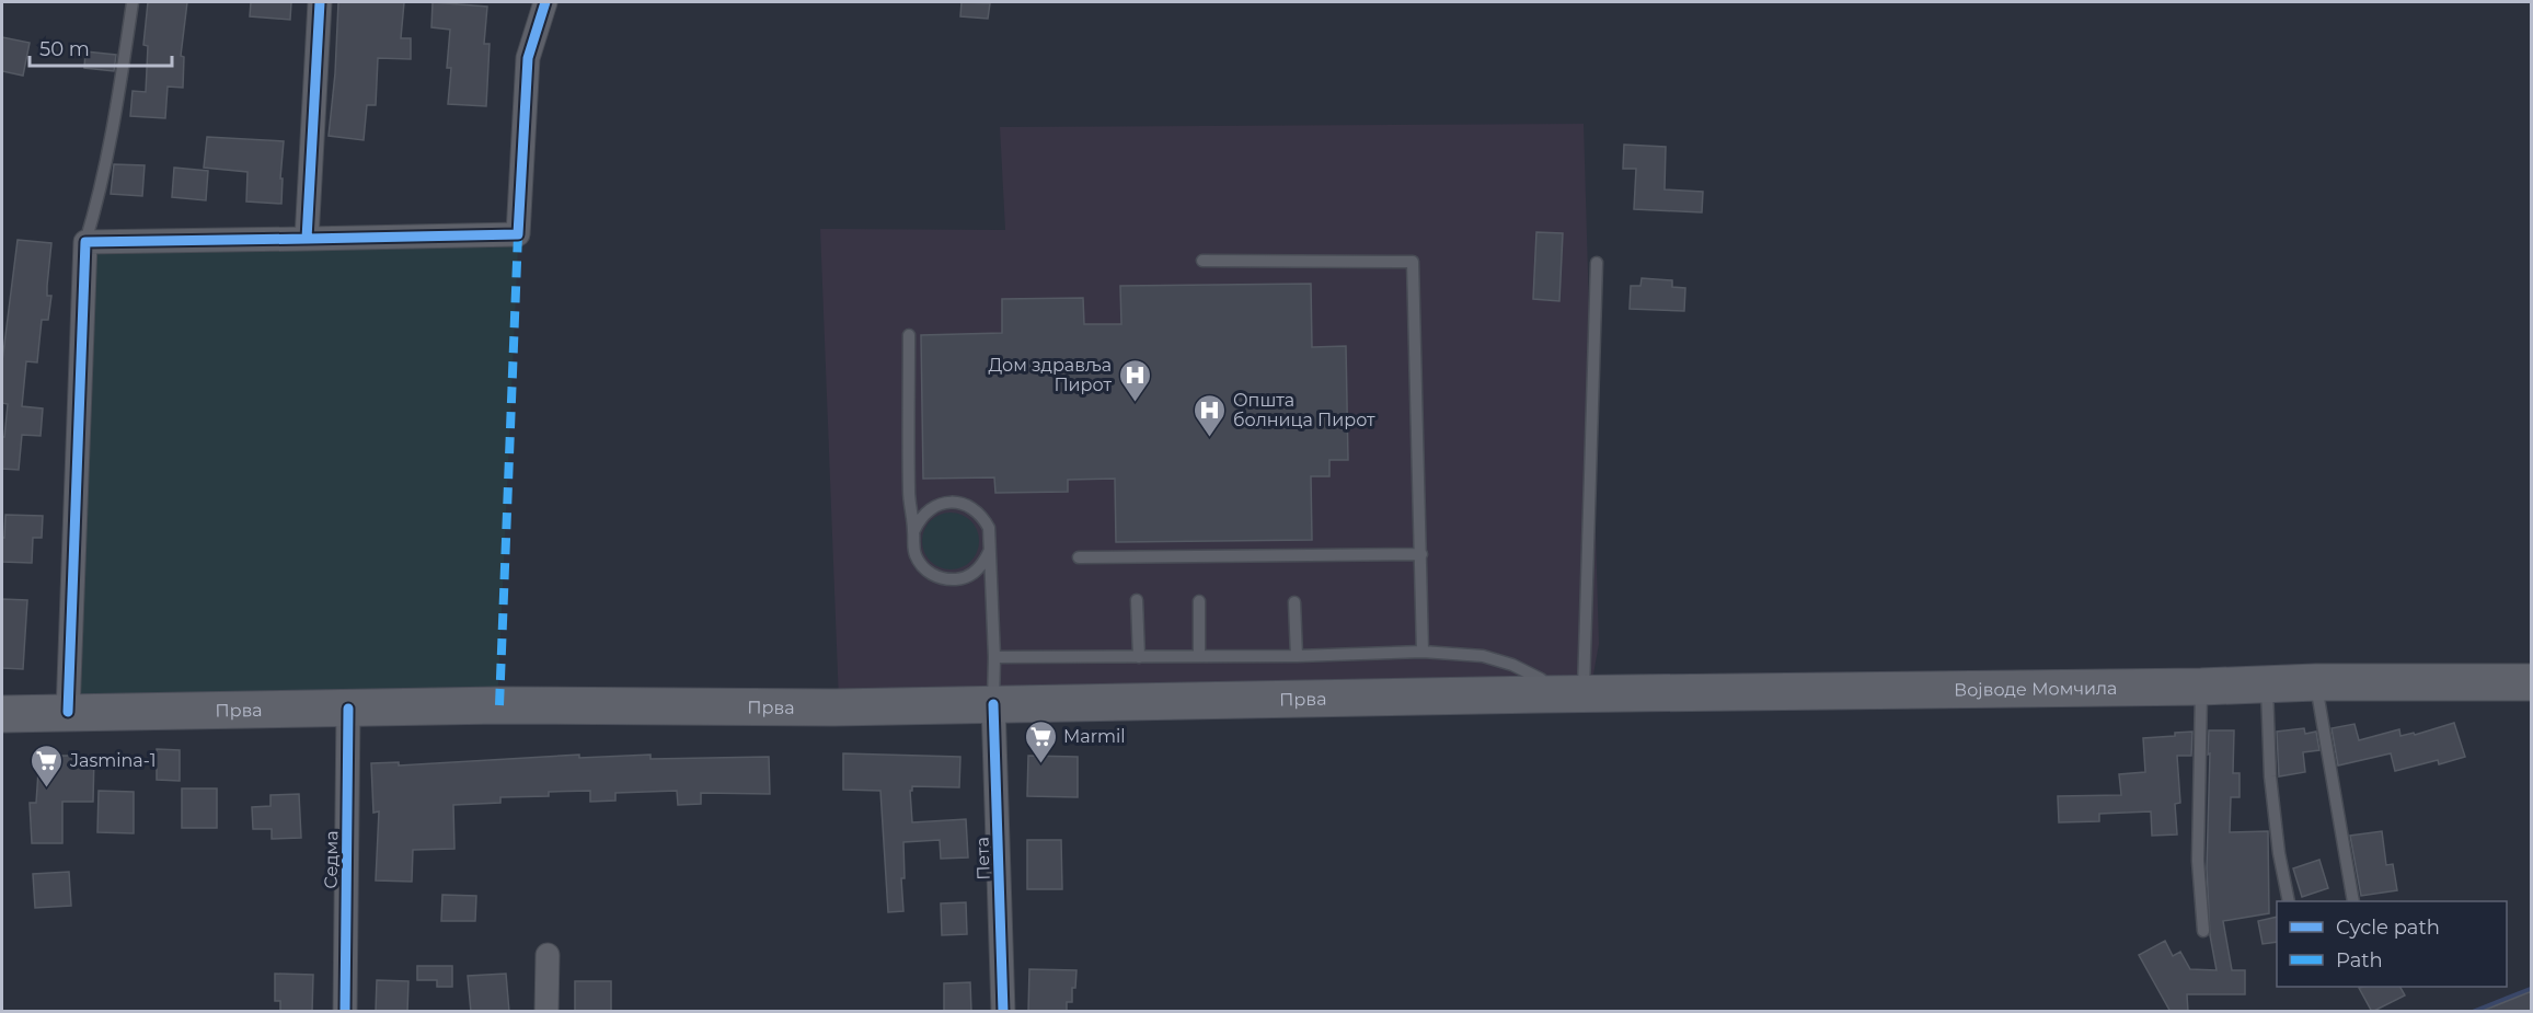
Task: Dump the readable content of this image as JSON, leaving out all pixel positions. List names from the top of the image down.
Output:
{
  "streets": {
    "main road": ["Војводе Момчила", "Прва"],
    "street": ["Пета", "Седма"]
  },
  "crossings": [
    ["Војводе Момчила", "Прва"],
    ["Прва", "Пета"],
    ["Прва", "Седма"]
  ],
  "places": {
    "hospital": ["Дом здравља Пирот", "Општа болница Пирот"],
    "supermarket": ["Marmil", "Jasmina-1"]
  },
  "legend": ["Cycle path", "Path"],
  "scale_bar": "50 m"
}
